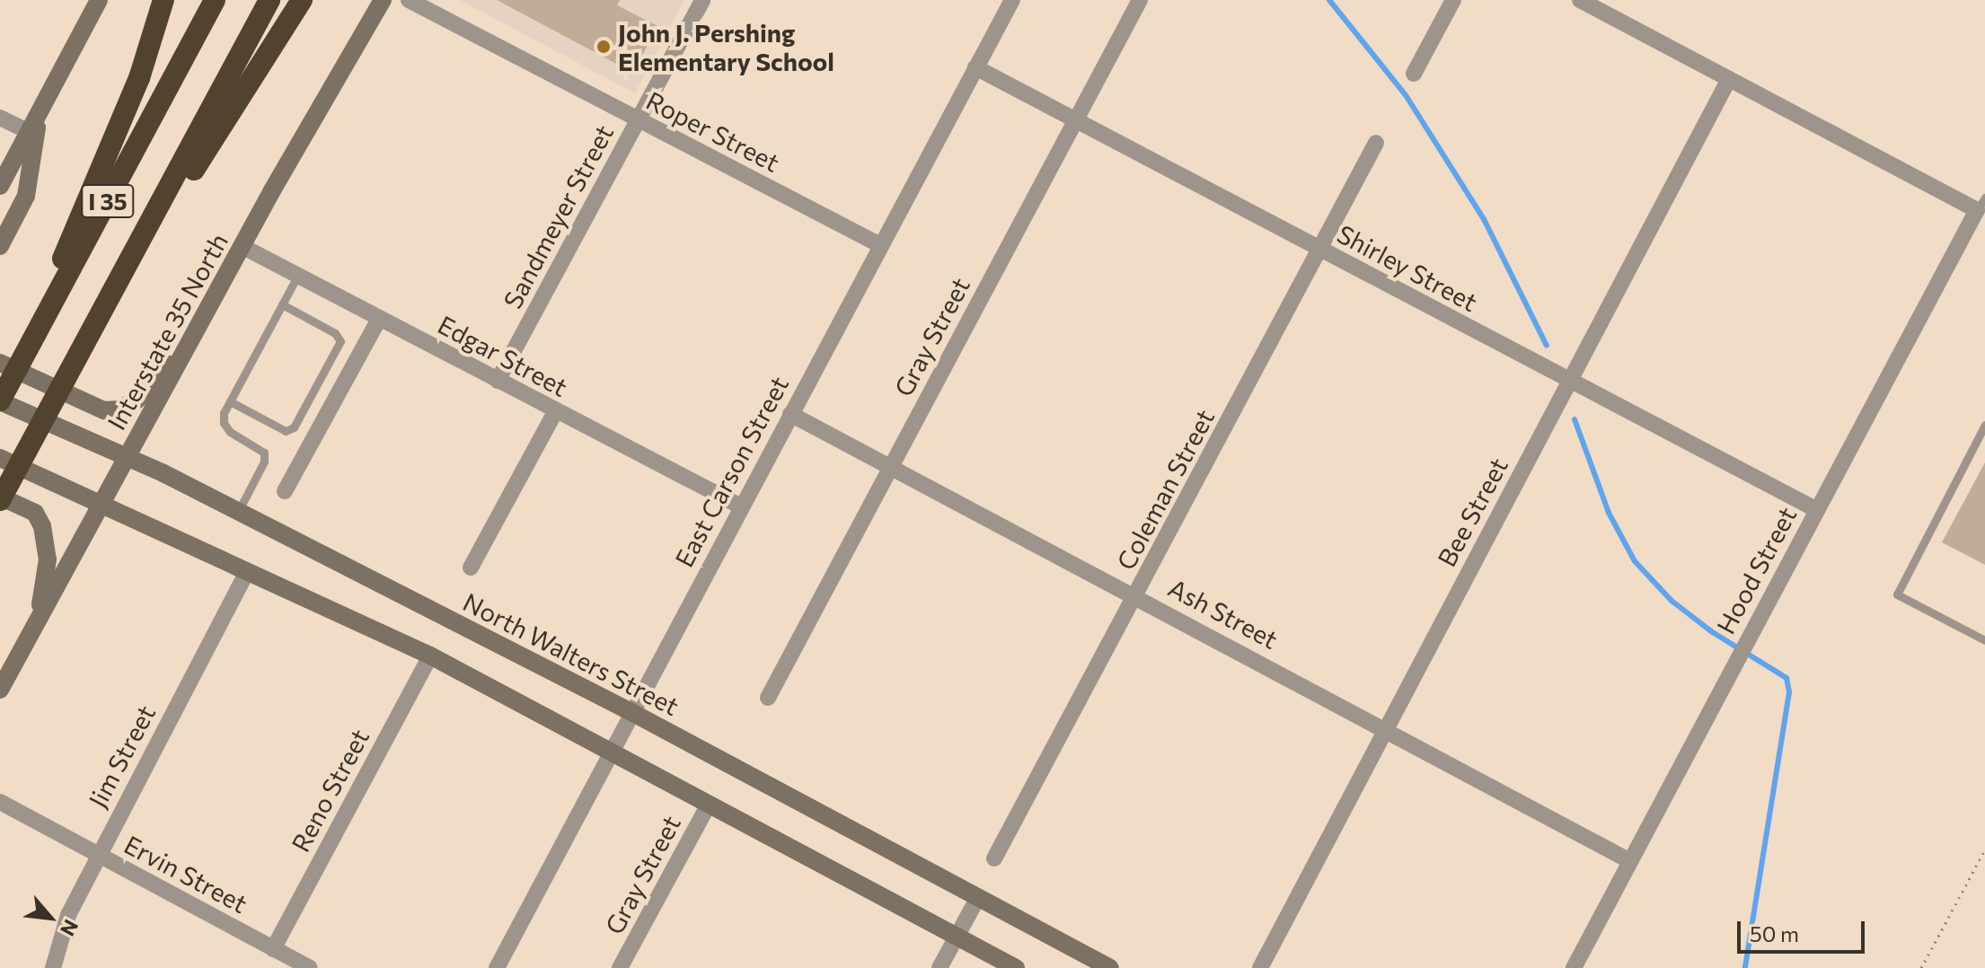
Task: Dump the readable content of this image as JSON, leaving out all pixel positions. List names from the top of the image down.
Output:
{
  "streets": {
    "highway": ["I 35"],
    "main road": ["Interstate 35 North", "North Walters Street"],
    "street": [
      "Roper Street",
      "Sandmeyer Street",
      "Shirley Street",
      "Gray Street",
      "Edgar Street",
      "East Carson Street",
      "Coleman Street",
      "Bee Street",
      "Hood Street",
      "Ash Street",
      "Jim Street",
      "Reno Street",
      "Ervin Street"
    ]
  },
  "crossings": [
    ["Roper Street", "Sandmeyer Street"],
    ["Roper Street", "East Carson Street"],
    ["I 35", "North Walters Street"],
    ["Sandmeyer Street", "Edgar Street"],
    ["Shirley Street", "Gray Street"],
    ["Shirley Street", "East Carson Street"],
    ["Shirley Street", "Coleman Street"],
    ["Shirley Street", "Bee Street"],
    ["Shirley Street", "Hood Street"],
    ["Interstate 35 North", "Edgar Street"],
    ["Interstate 35 North", "North Walters Street"],
    ["Gray Street", "Ash Street"],
    ["Edgar Street", "East Carson Street"],
    ["East Carson Street", "Ash Street"],
    ["East Carson Street", "North Walters Street"],
    ["Coleman Street", "Ash Street"],
    ["Bee Street", "Ash Street"],
    ["Hood Street", "Ash Street"],
    ["Jim Street", "Ervin Street"],
    ["Reno Street", "Ervin Street"]
  ],
  "places": ["John J. Pershing Elementary School"],
  "scale_bar": "50 m",
  "north": "bottom right"
}
